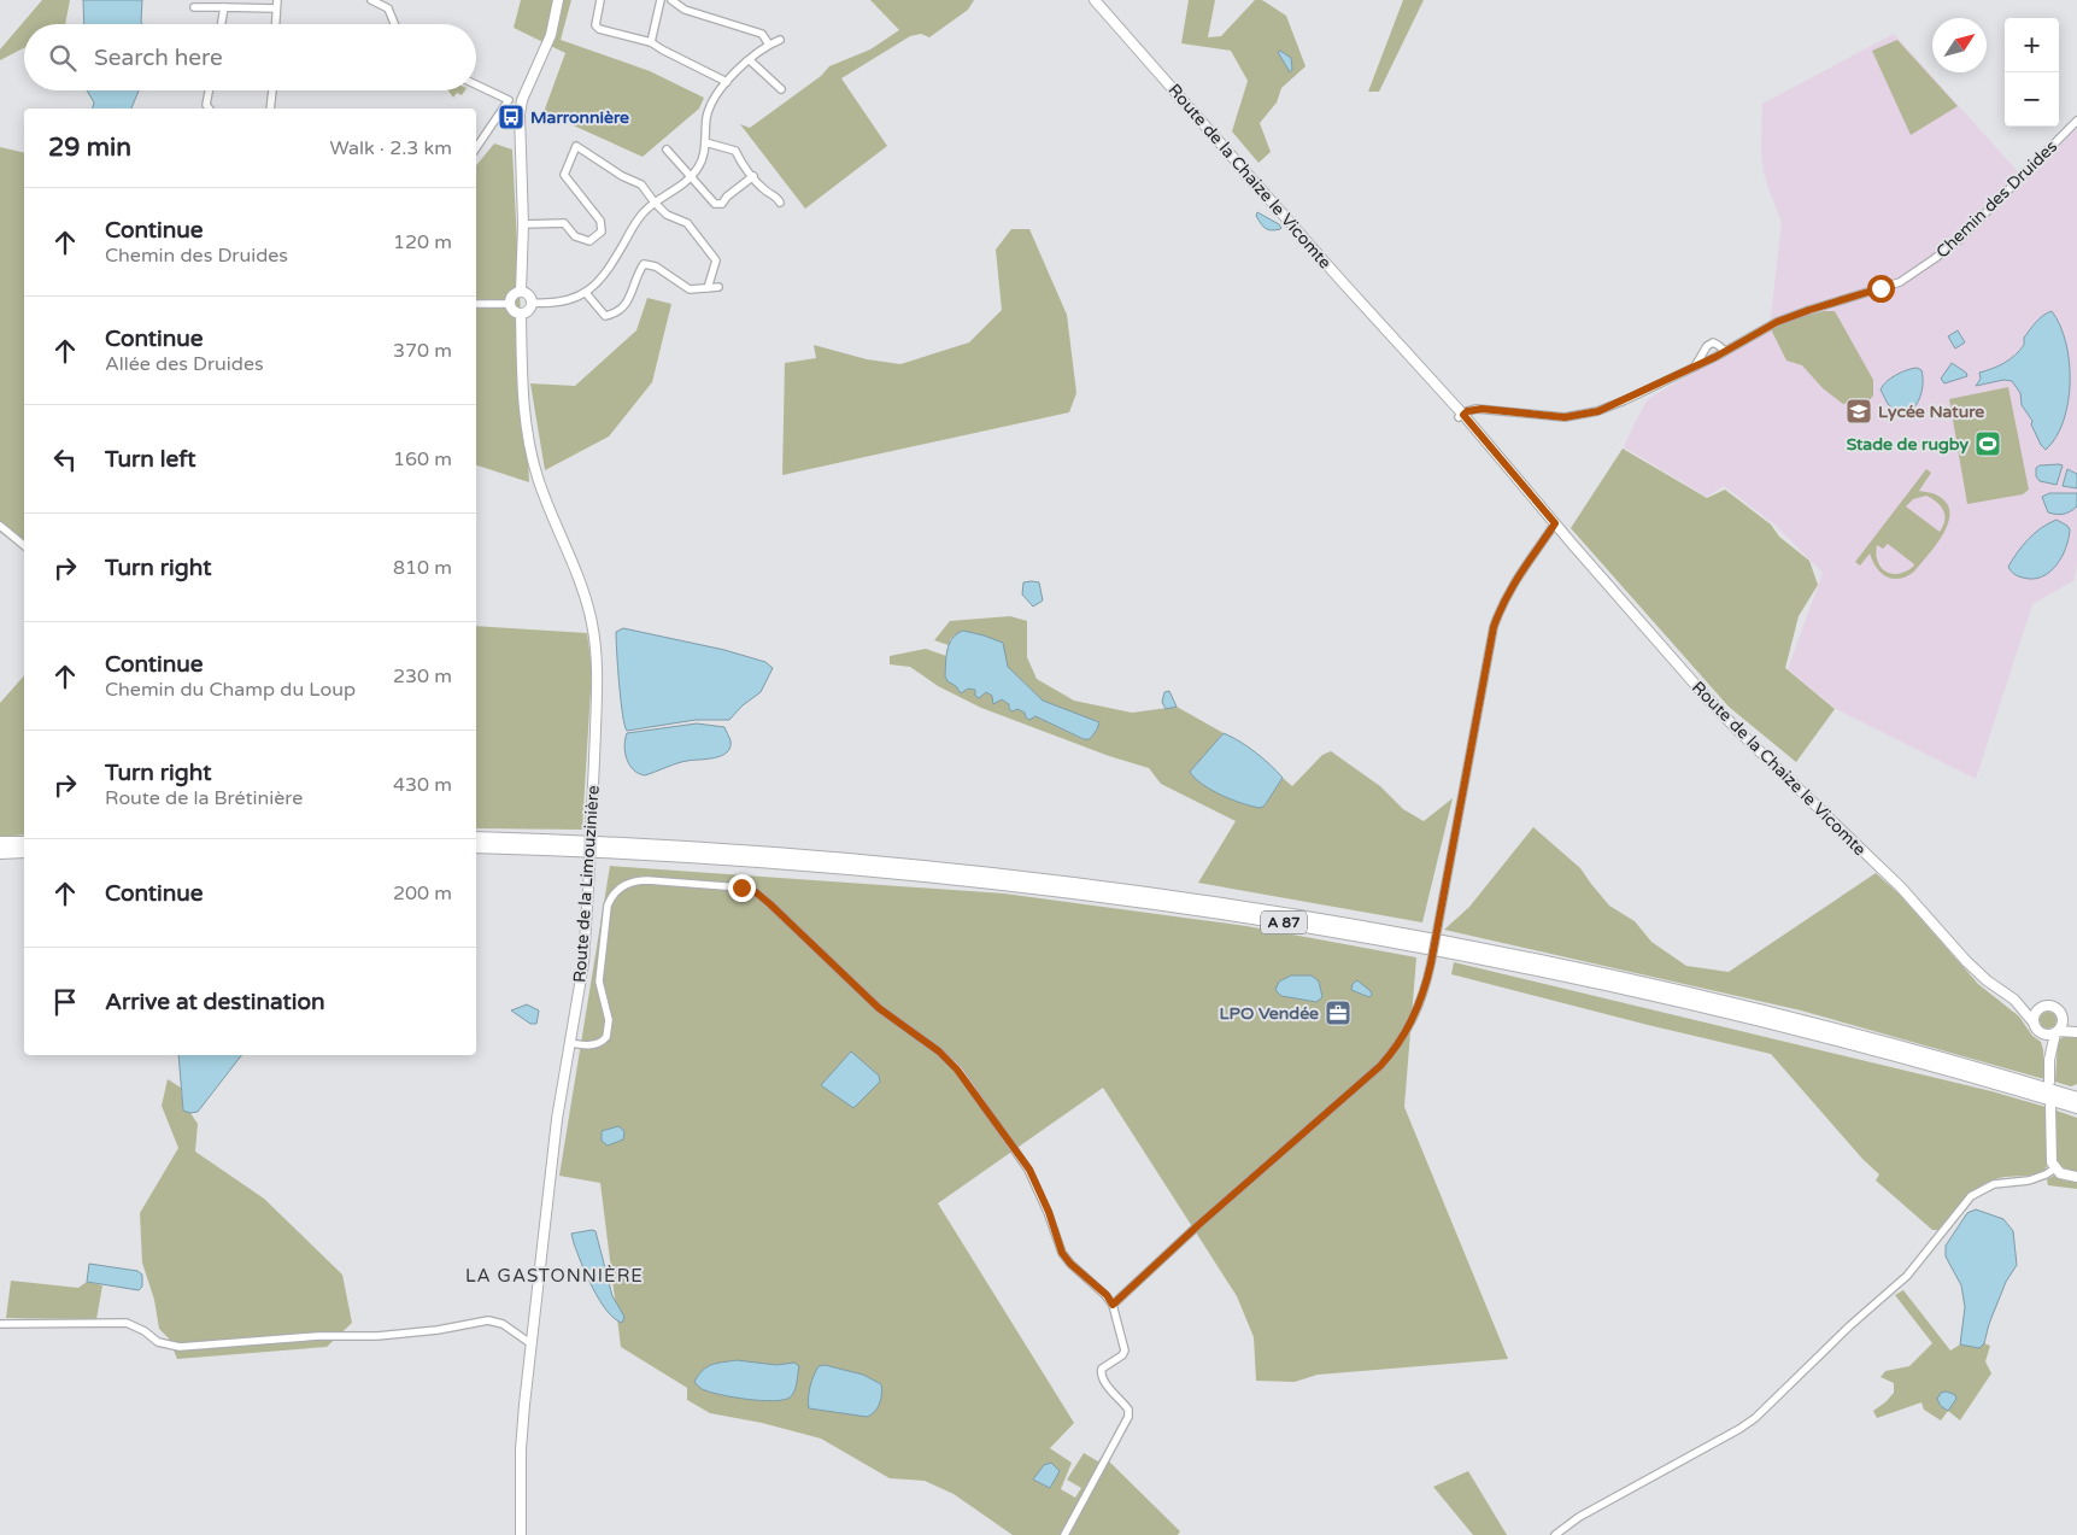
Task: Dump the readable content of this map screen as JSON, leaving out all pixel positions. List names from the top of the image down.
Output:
{
  "streets": {
    "highway": ["A 87"],
    "street": ["Route de la Chaize le Vicomte", "Chemin des Druides", "Route de la Limouzinière"]
  },
  "crossings": [
    ["Route de la Chaize le Vicomte", "Chemin des Druides"]
  ],
  "districts": ["LA GASTONNIÈRE"],
  "places": {
    "bus stop": ["Marronnière"],
    "school or university": ["Lycée Nature"],
    "sports": ["Stade de rugby"],
    "office": ["LPO Vendée"]
  },
  "north": "top right",
  "page": {
    "map_buttons": ["+", "−"],
    "search": "Search here",
    "heading": ["29 min", "Walk · 2.3 km"],
    "list": [
      ["Continue", "Chemin des Druides", "120 m"],
      ["Continue", "Allée des Druides", "370 m"],
      ["Turn left", "160 m"],
      ["Turn right", "810 m"],
      ["Continue", "Chemin du Champ du Loup", "230 m"],
      ["Turn right", "Route de la Brétinière", "430 m"],
      ["Continue", "200 m"],
      "Arrive at destination"
    ]
  }
}
